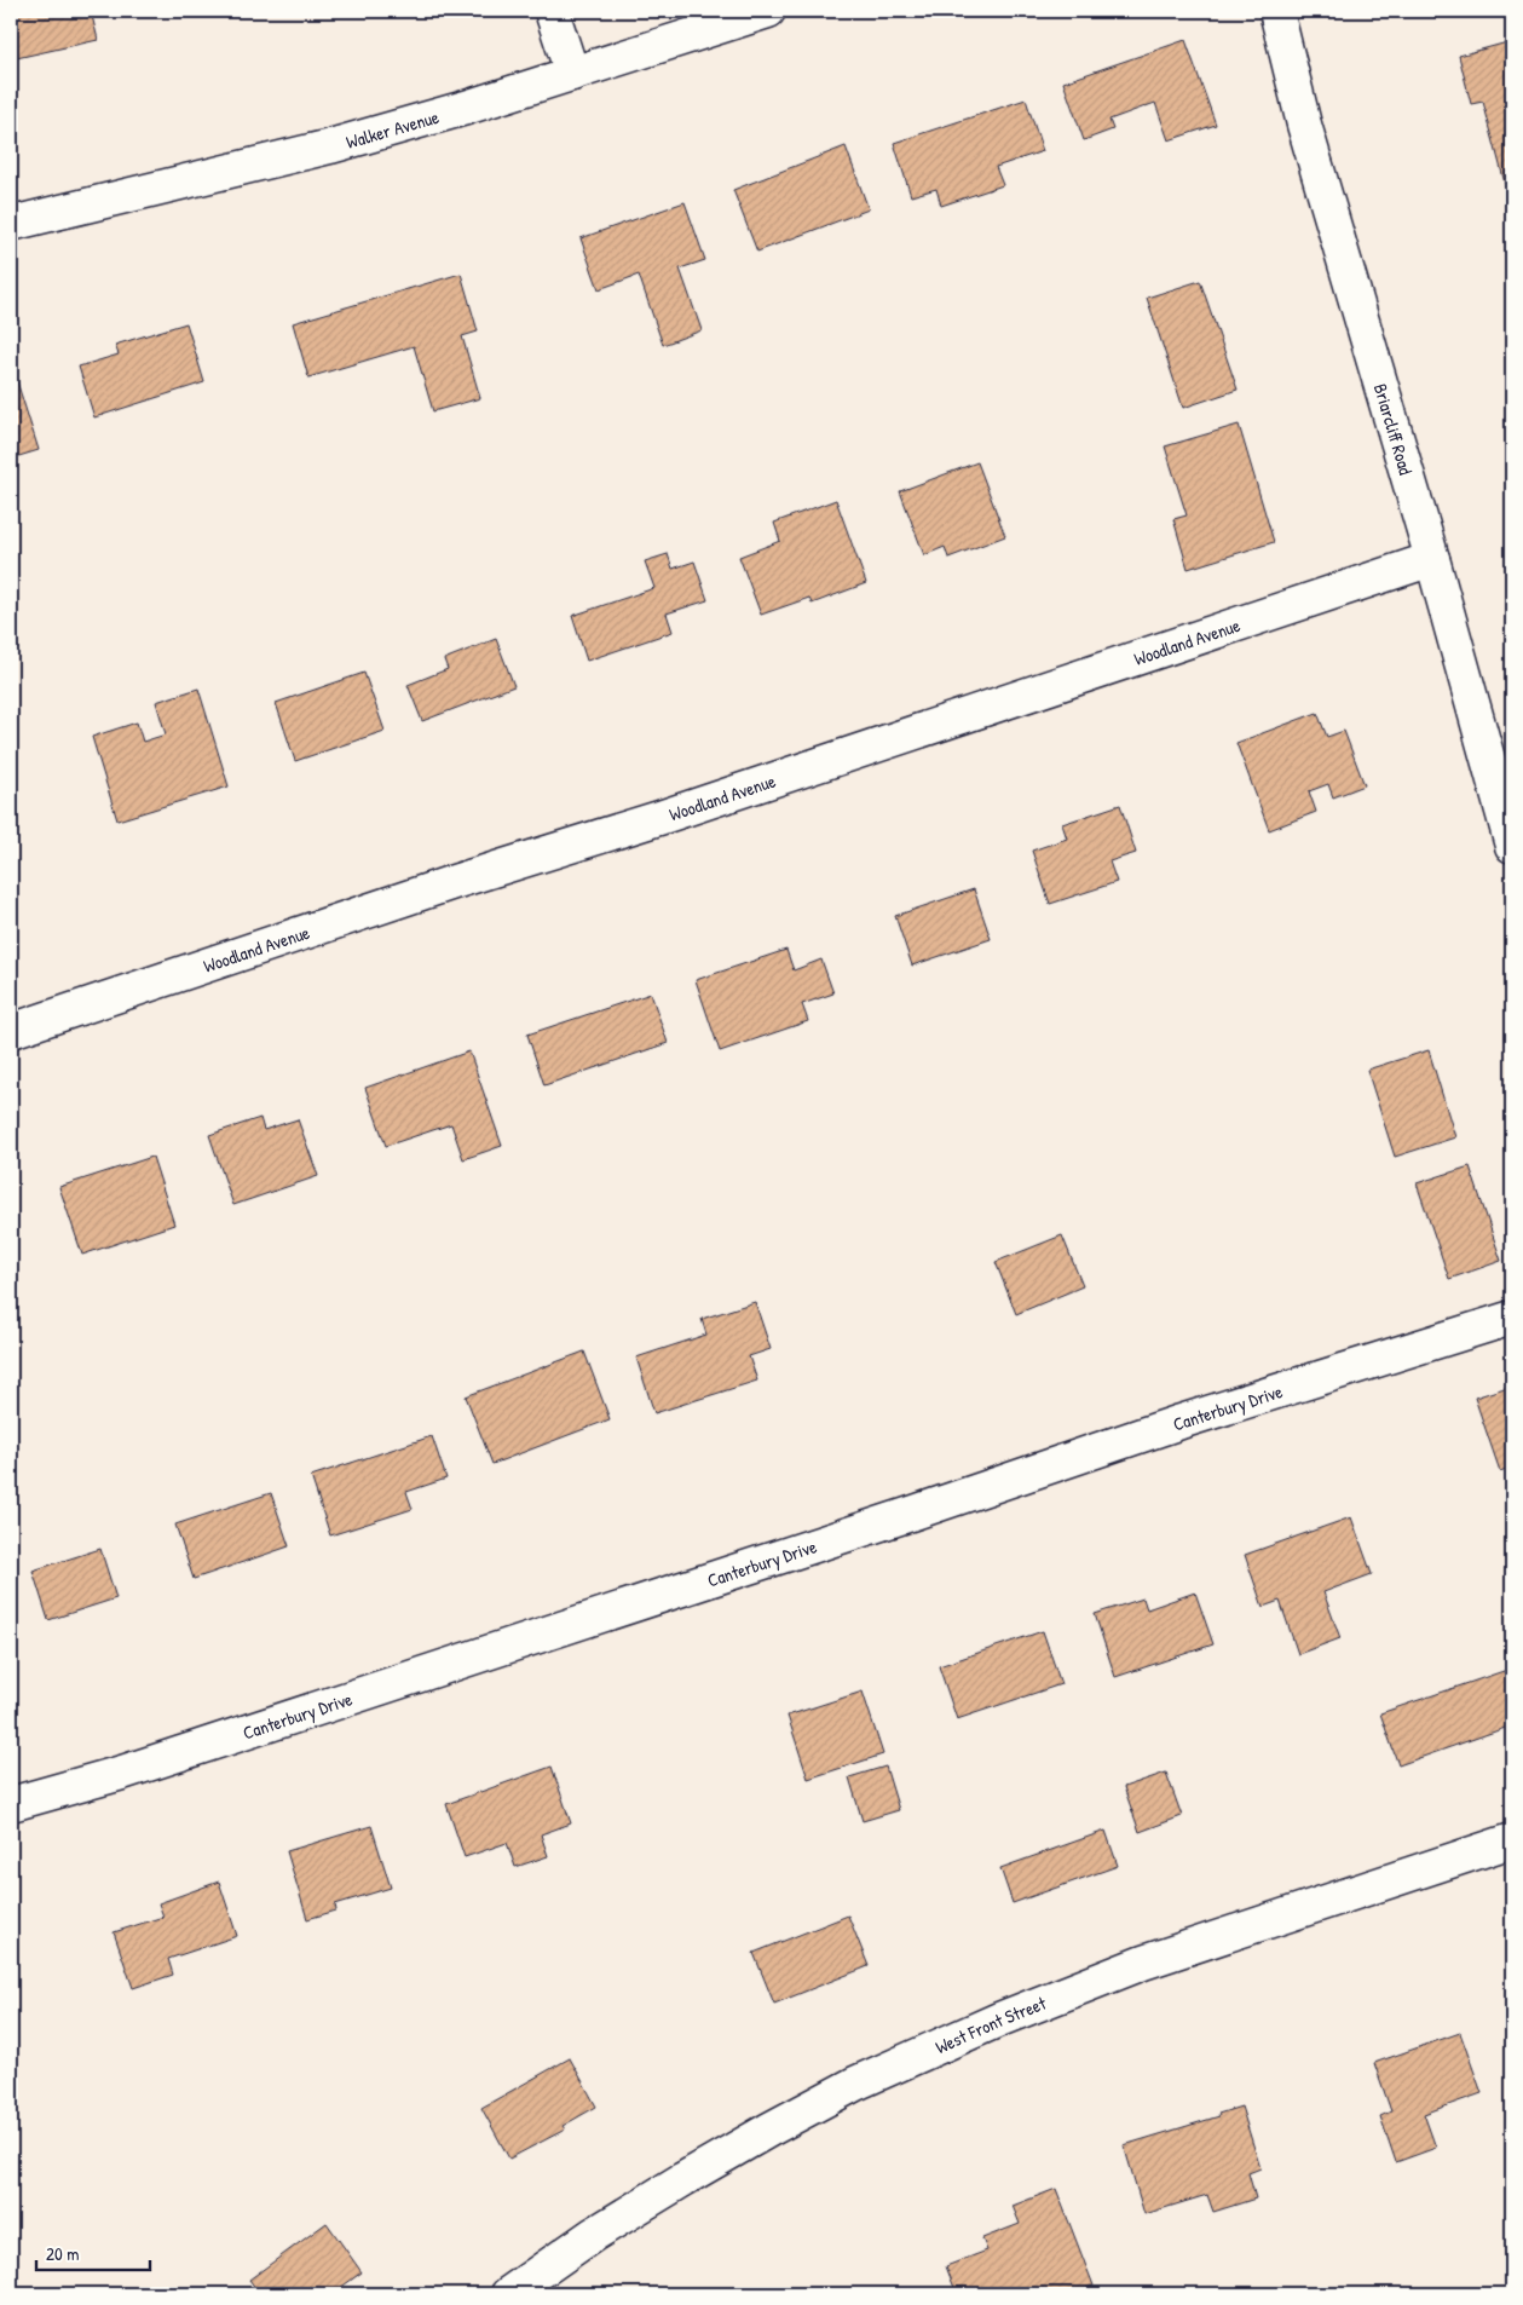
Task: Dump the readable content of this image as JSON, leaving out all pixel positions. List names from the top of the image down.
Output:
{
  "streets": {
    "street": [
      "Walker Avenue",
      "Briarcliff Road",
      "Woodland Avenue",
      "Canterbury Drive",
      "West Front Street"
    ]
  },
  "crossings": [
    ["Briarcliff Road", "Woodland Avenue"]
  ],
  "scale_bar": "20 m"
}
